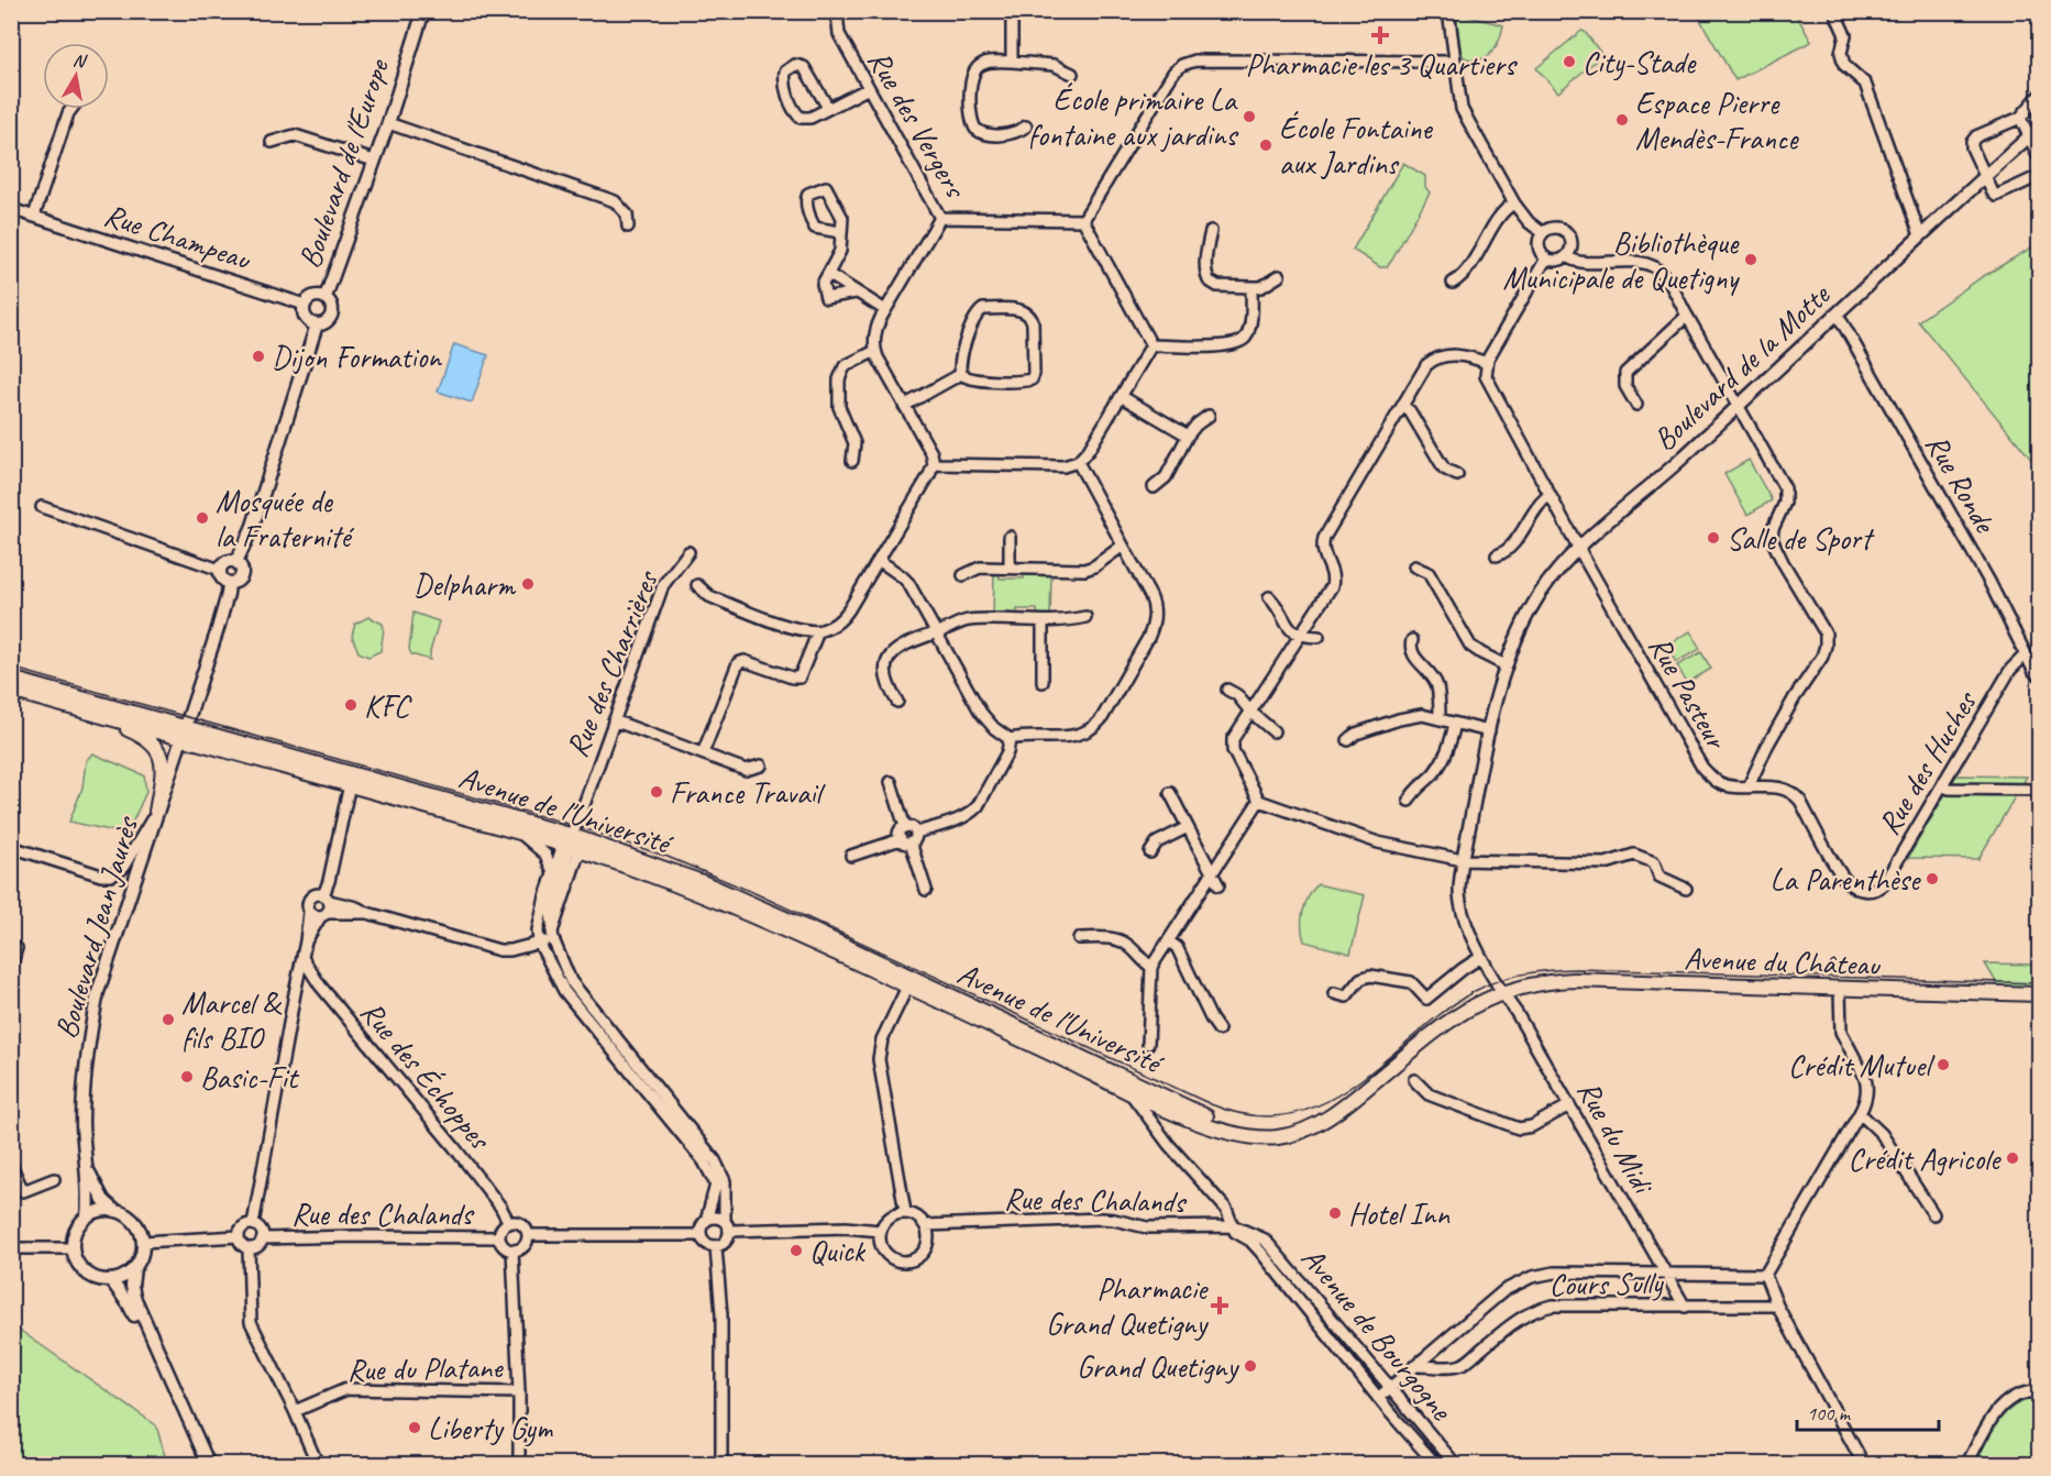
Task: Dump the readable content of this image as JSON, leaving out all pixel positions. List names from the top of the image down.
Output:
{
  "streets": {
    "main road": ["Avenue de l'Université", "Avenue du Château"],
    "street": [
      "Rue des Vergers",
      "Boulevard de l'Europe",
      "Rue Champeau",
      "Boulevard de la Motte",
      "Rue Ronde",
      "Rue des Charrières",
      "Rue Pasteur",
      "Rue des Huches",
      "Boulevard Jean Jaurès",
      "Rue des Échoppes",
      "Rue du Midi",
      "Rue des Chalands",
      "Cours Sully",
      "Avenue de Bourgogne",
      "Rue du Platane"
    ]
  },
  "crossings": [
    ["Boulevard de l'Europe", "Rue Champeau"],
    ["Boulevard de la Motte", "Rue Ronde"],
    ["Boulevard de la Motte", "Rue Pasteur"],
    ["Boulevard de la Motte", "Avenue du Château"],
    ["Boulevard de la Motte", "Rue du Midi"],
    ["Rue Ronde", "Rue des Huches"],
    ["Rue des Charrières", "Avenue de l'Université"],
    ["Rue Pasteur", "Rue des Huches"],
    ["Avenue de l'Université", "Boulevard Jean Jaurès"],
    ["Avenue de l'Université", "Avenue du Château"],
    ["Avenue du Château", "Rue du Midi"],
    ["Rue des Échoppes", "Rue des Chalands"],
    ["Rue du Midi", "Cours Sully"],
    ["Rue des Chalands", "Avenue de Bourgogne"],
    ["Cours Sully", "Avenue de Bourgogne"]
  ],
  "places": {
    "health": ["Pharmacie les 3 Quartiers", "Pharmacie Grand Quetigny"],
    "other": [
      "City-Stade",
      "École primaire La fontaine aux jardins",
      "Espace Pierre Mendès-France",
      "École Fontaine aux Jardins",
      "Bibliothèque Municipale de Quetigny",
      "Dijon Formation",
      "Mosquée de la Fraternité",
      "Salle de Sport",
      "Delpharm",
      "KFC",
      "France Travail",
      "La Parenthèse",
      "Marcel & fils BIO",
      "Crédit Mutuel",
      "Basic-Fit",
      "Crédit Agricole",
      "Hotel Inn",
      "Quick",
      "Grand Quetigny",
      "Liberty Gym"
    ]
  },
  "scale_bar": "100 m",
  "north": "top"
}
